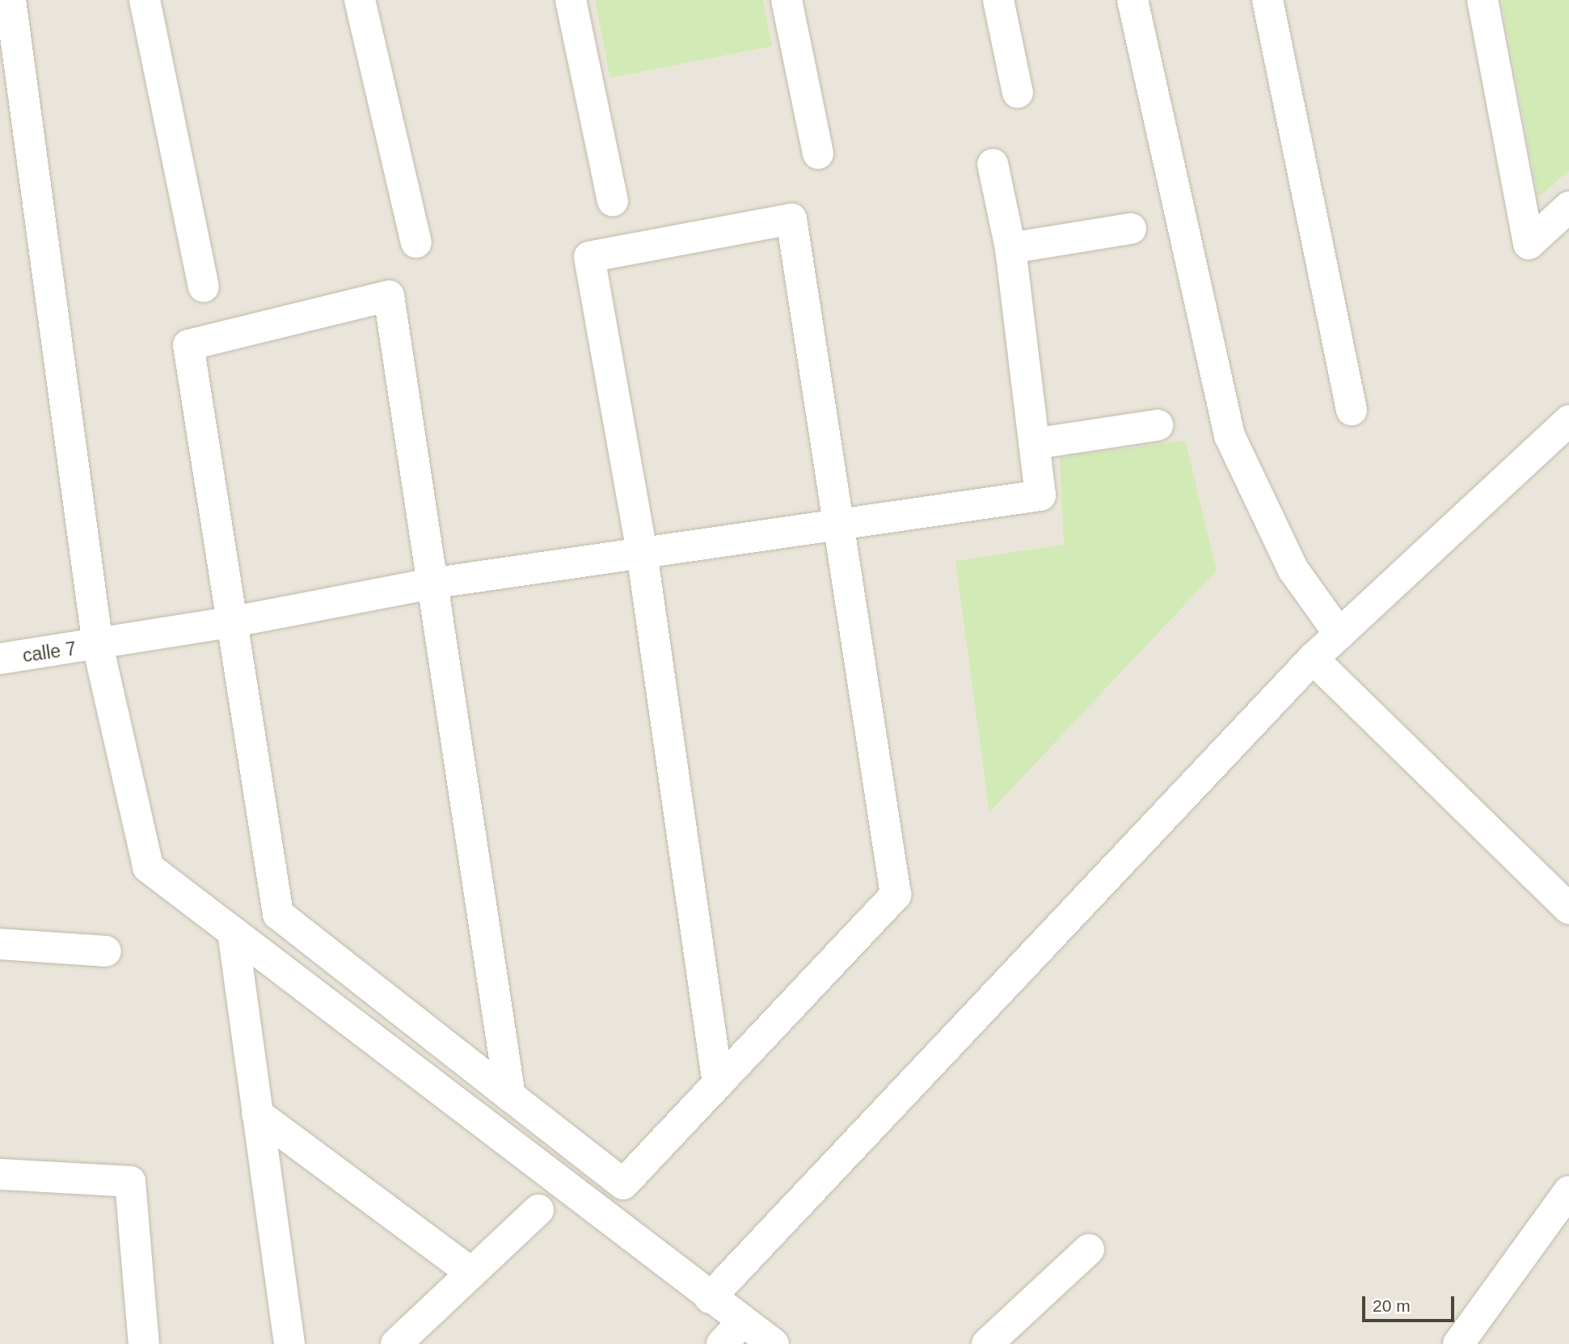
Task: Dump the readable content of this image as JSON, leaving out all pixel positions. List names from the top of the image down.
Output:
{
  "streets": {
    "street": ["calle 7"]
  },
  "scale_bar": "20 m"
}
